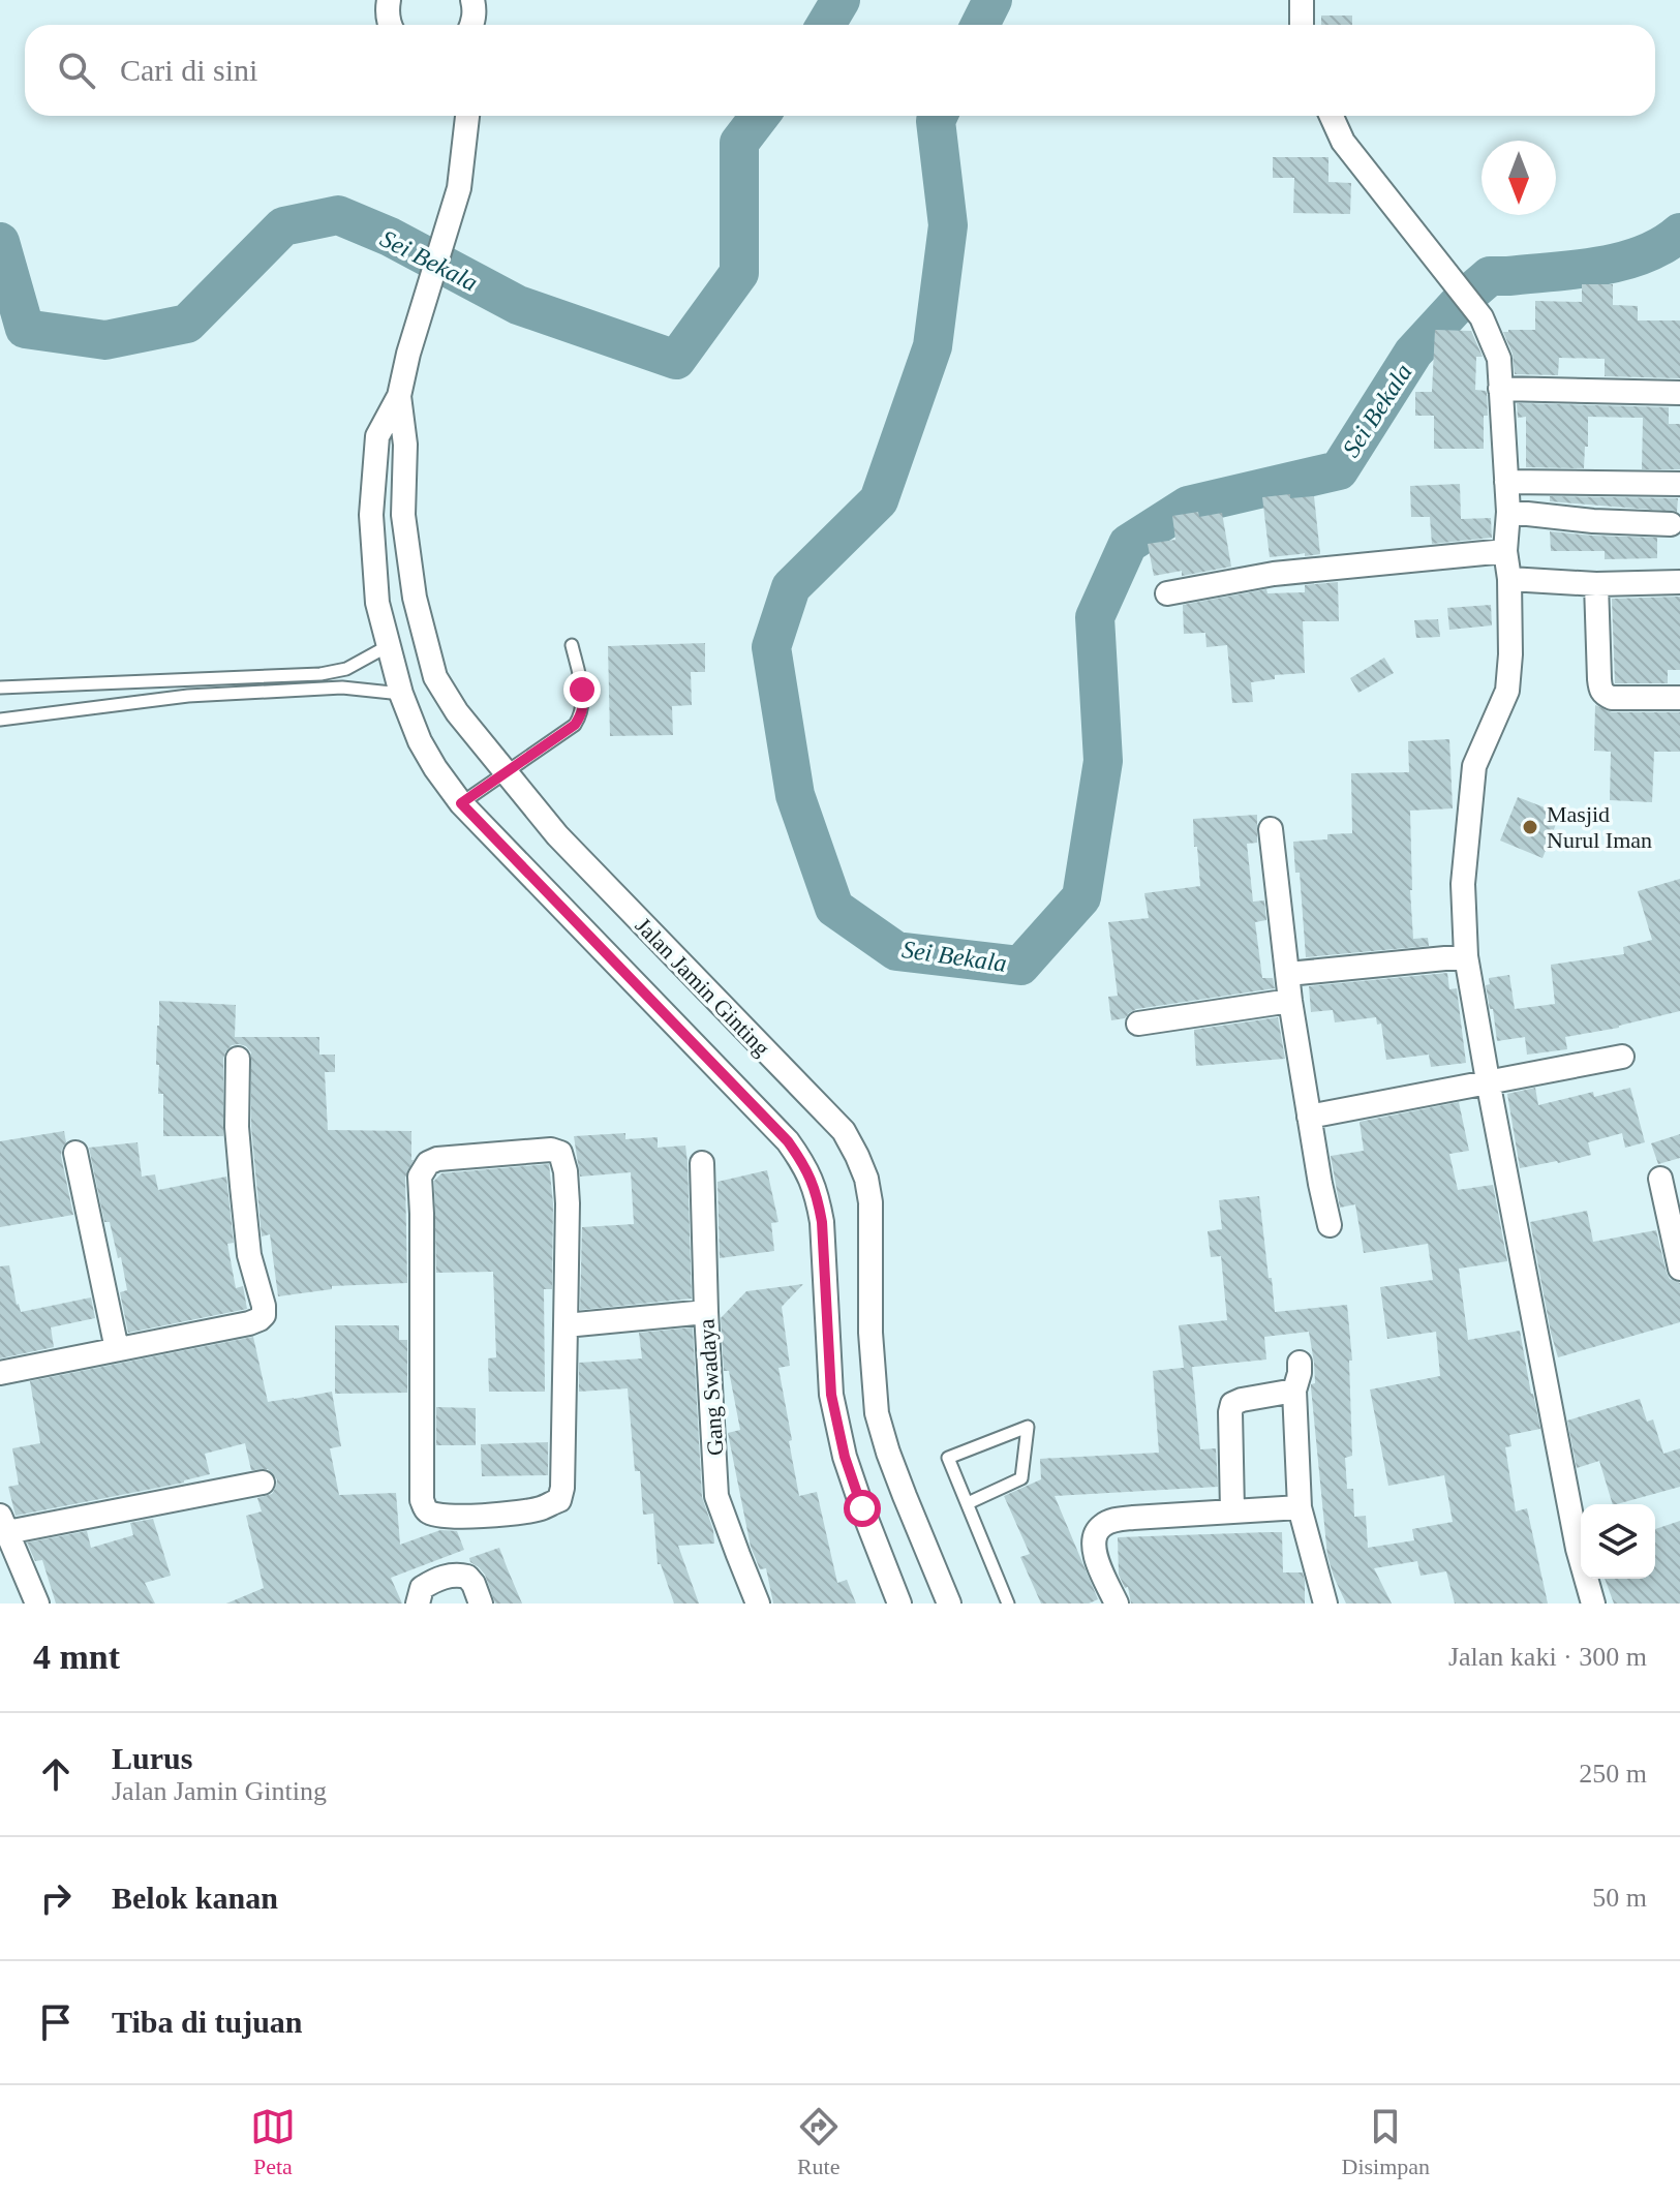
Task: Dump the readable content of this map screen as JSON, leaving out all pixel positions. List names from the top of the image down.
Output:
{
  "streets": {
    "street": ["Jalan Jamin Ginting", "Gang Swadaya"]
  },
  "water": ["Sei Bekala"],
  "places": ["Masjid Nurul Iman"],
  "north": "bottom",
  "page": {
    "search": "Cari di sini",
    "heading": ["4 mnt", "Jalan kaki · 300 m"],
    "list": [
      ["Lurus", "Jalan Jamin Ginting", "250 m"],
      ["Belok kanan", "50 m"],
      "Tiba di tujuan"
    ],
    "nav": ["Peta", "Rute", "Disimpan"]
  }
}
